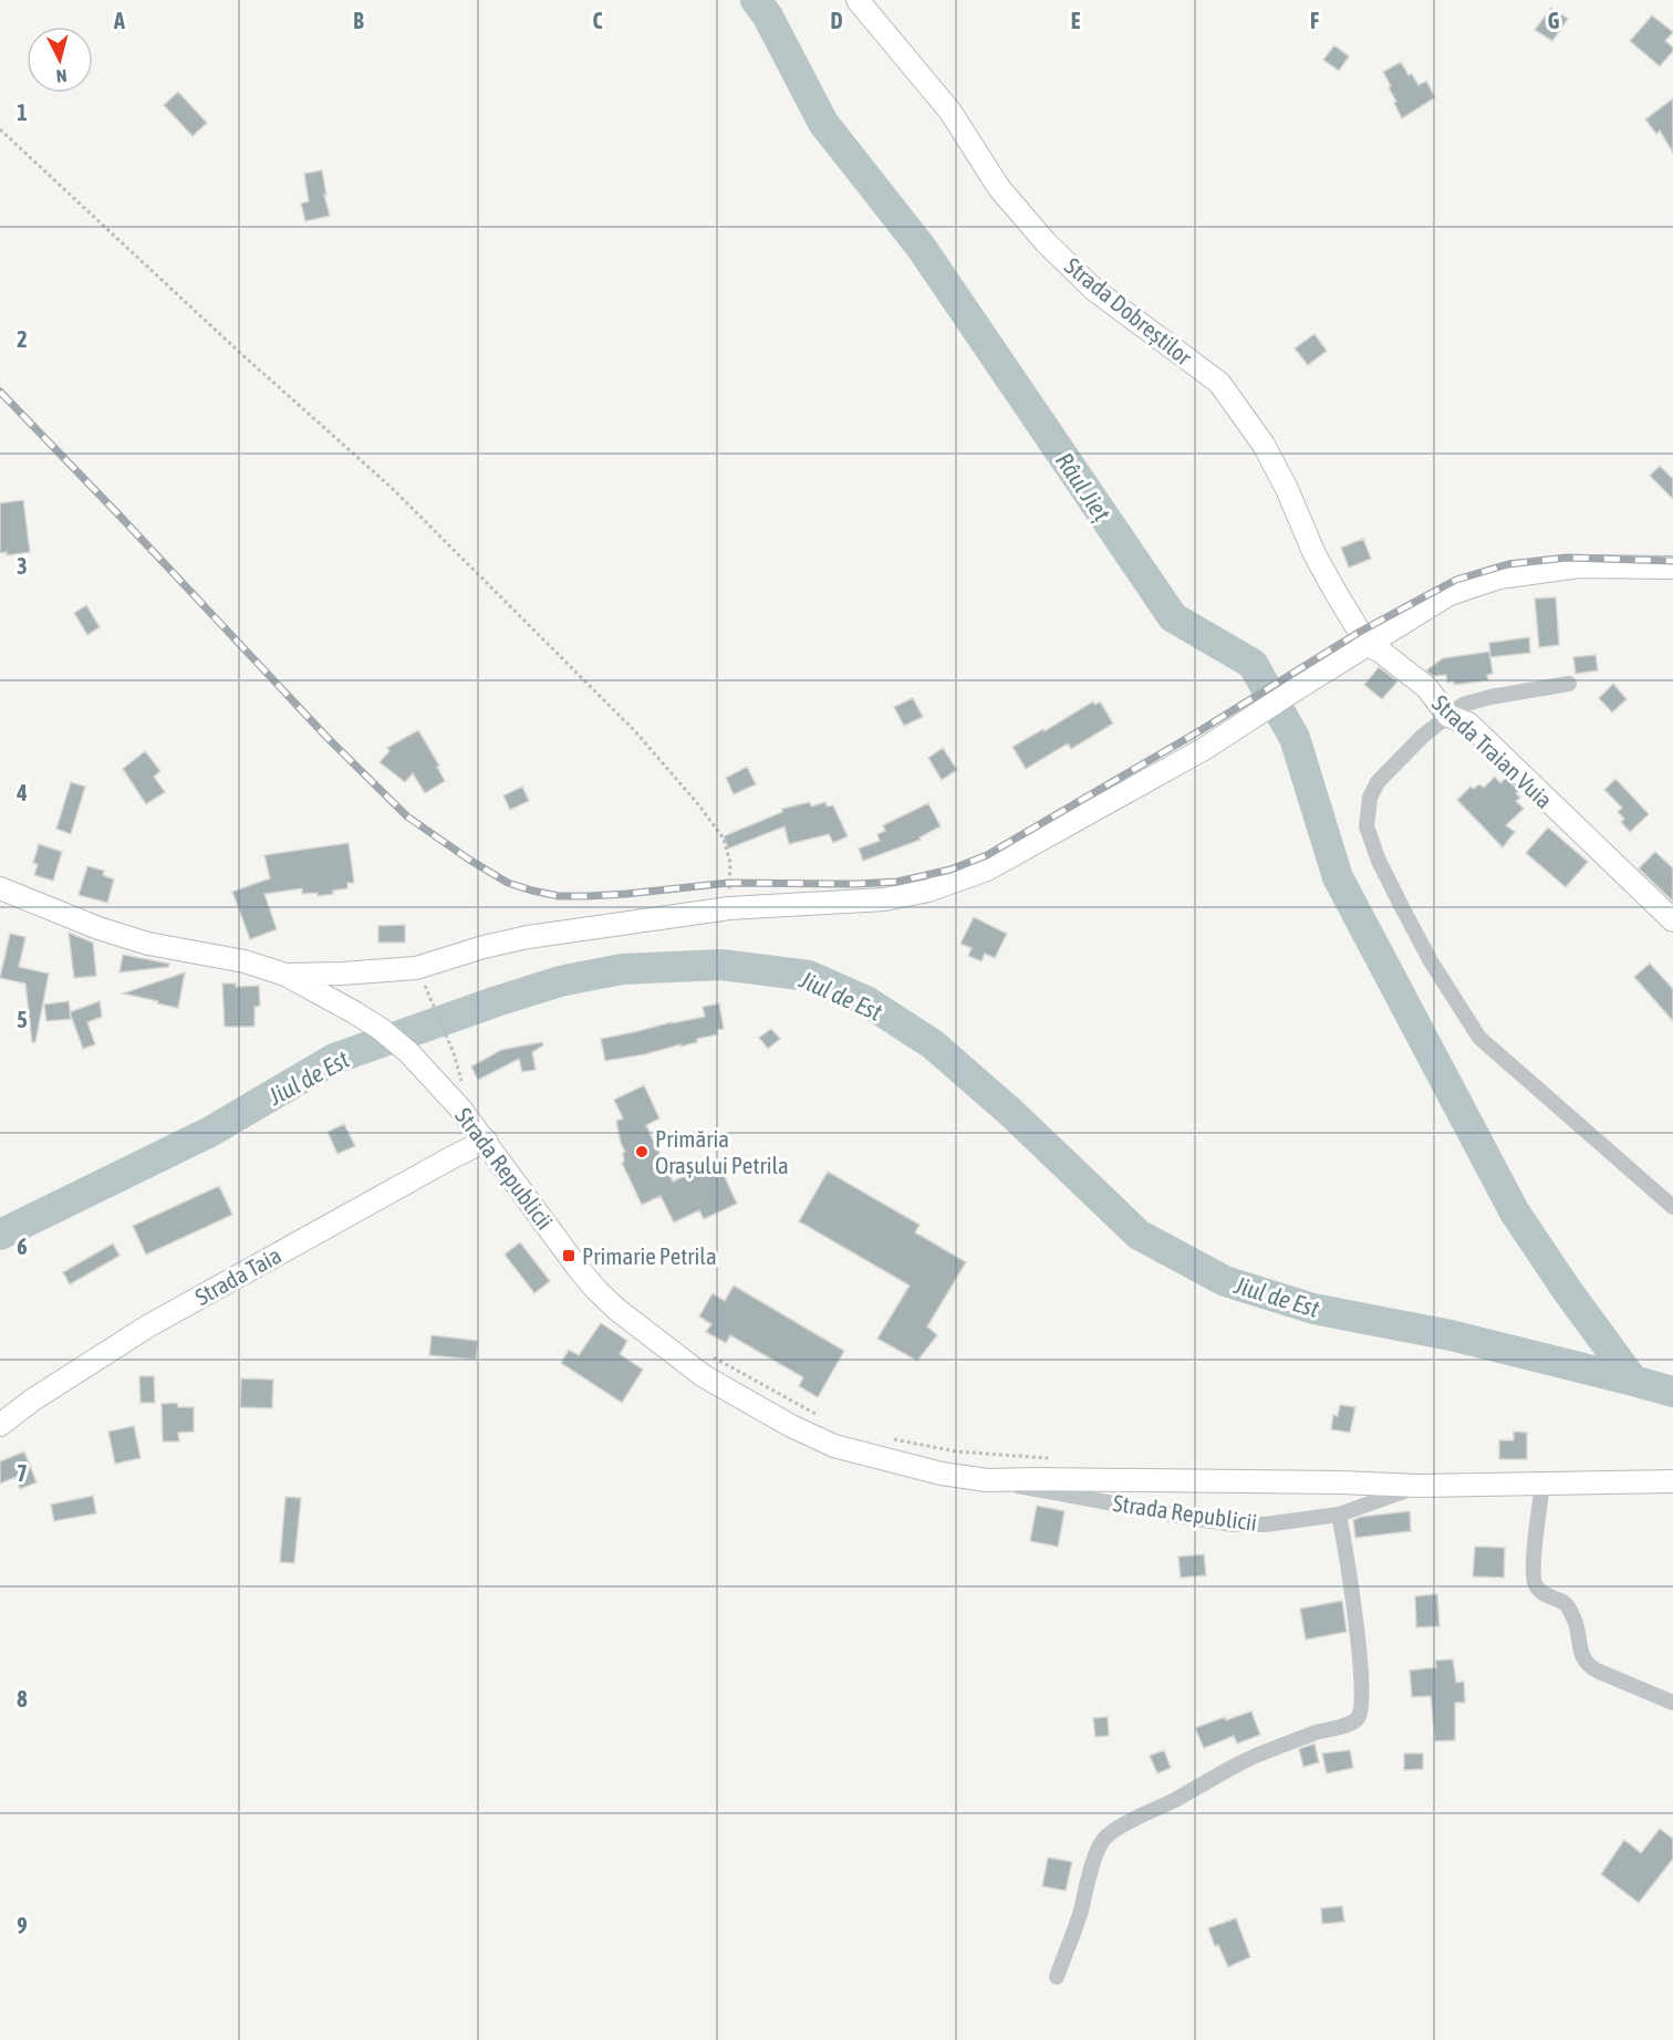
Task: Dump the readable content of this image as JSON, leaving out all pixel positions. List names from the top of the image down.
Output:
{
  "streets": {
    "street": [
      "Strada Dobreștilor",
      "Strada Traian Vuia",
      "Strada Republicii",
      "Strada Taia"
    ]
  },
  "crossings": [
    ["Strada Dobreștilor", "Strada Traian Vuia"],
    ["Strada Republicii", "Strada Taia"]
  ],
  "water": ["Râul Jieț", "Jiul de Est"],
  "places": {
    "other": ["Primăria Orașului Petrila"],
    "transit": ["Primarie Petrila"]
  },
  "north": "bottom",
  "grid": {
    "columns": [
      "A",
      "B",
      "C",
      "D",
      "E",
      "F",
      "G"
    ],
    "rows": [
      "1",
      "2",
      "3",
      "4",
      "5",
      "6",
      "7",
      "8",
      "9"
    ]
  }
}
